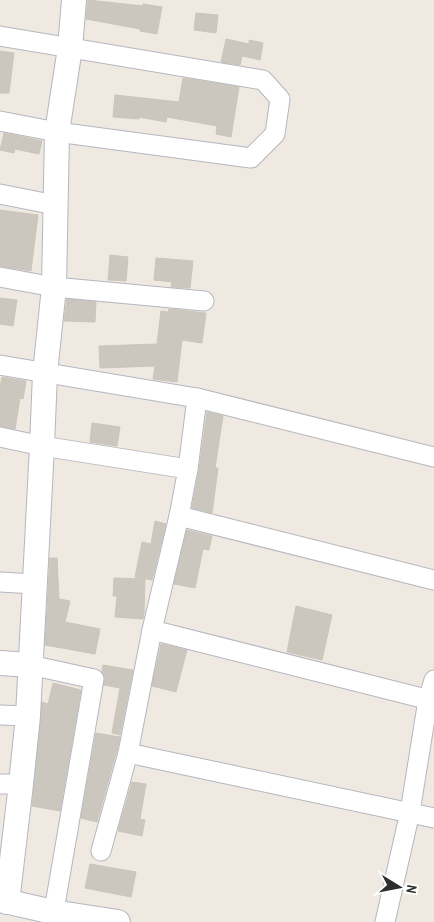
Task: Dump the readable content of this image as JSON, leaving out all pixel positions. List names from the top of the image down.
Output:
{
  "north": "right"
}
